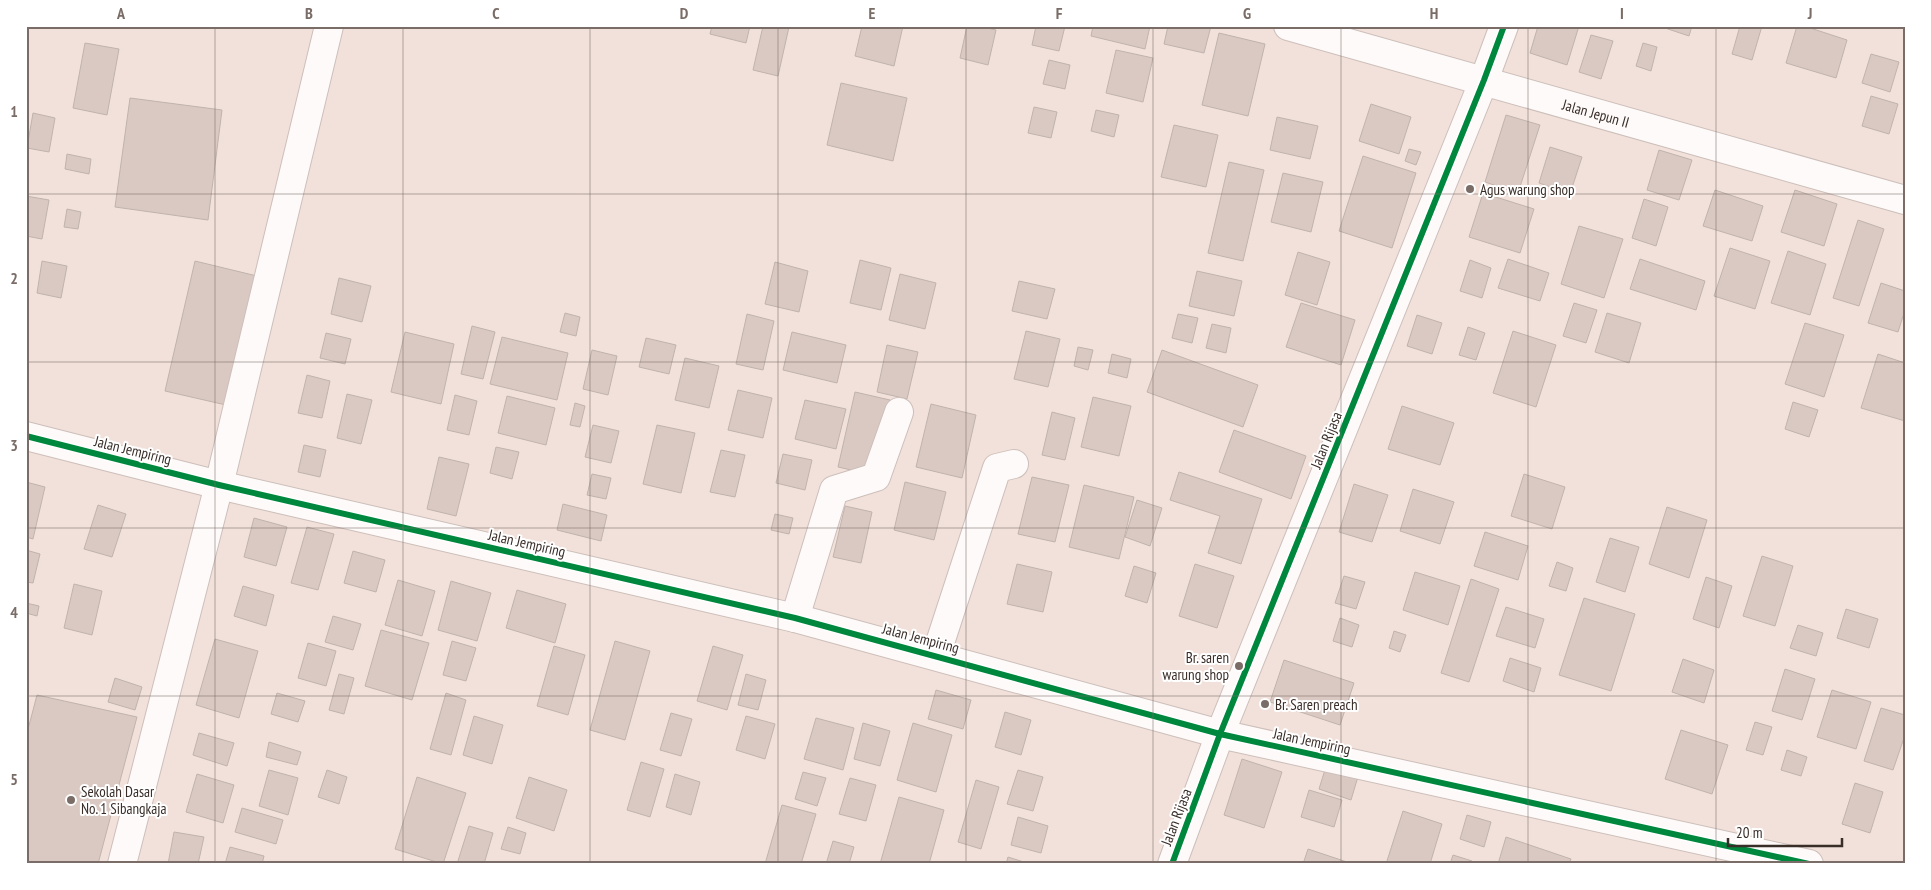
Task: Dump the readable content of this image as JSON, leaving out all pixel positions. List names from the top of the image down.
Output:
{
  "streets": {
    "street": ["Jalan Jepun II", "Jalan Rijasa", "Jalan Jempiring"]
  },
  "crossings": [
    ["Jalan Jepun II", "Jalan Rijasa"],
    ["Jalan Rijasa", "Jalan Jempiring"]
  ],
  "places": [
    "Agus warung shop",
    "Br. saren warung shop",
    "Br. Saren preach",
    "Sekolah Dasar No. 1 Sibangkaja"
  ],
  "scale_bar": "20 m",
  "grid": {
    "columns": [
      "A",
      "B",
      "C",
      "D",
      "E",
      "F",
      "G",
      "H",
      "I",
      "J"
    ],
    "rows": [
      "1",
      "2",
      "3",
      "4",
      "5"
    ]
  }
}
